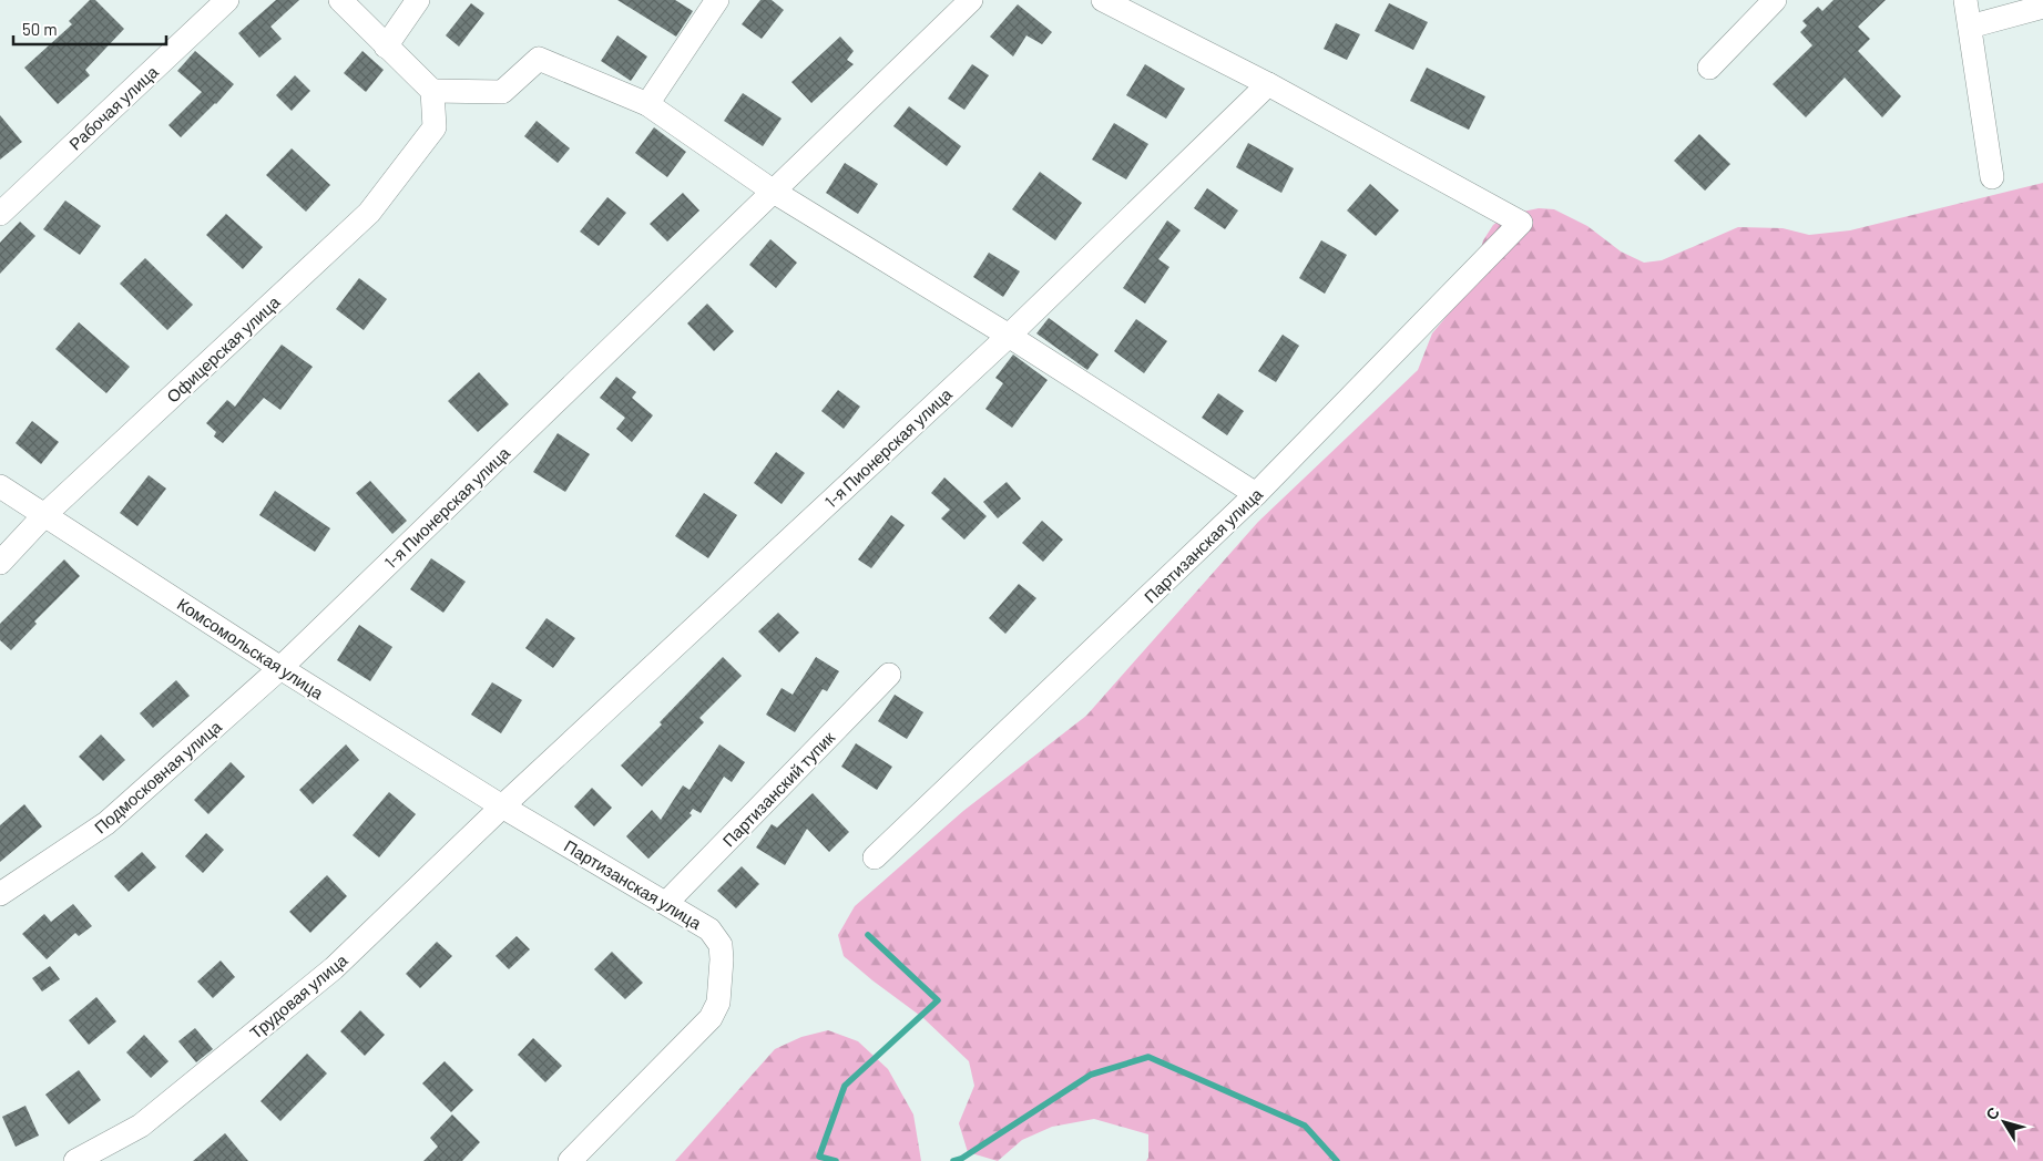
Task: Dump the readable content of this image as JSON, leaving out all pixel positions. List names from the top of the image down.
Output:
{
  "streets": {
    "street": [
      "Рабочая улица",
      "Офицерская улица",
      "1-я Пионерская улица",
      "Партизанская улица",
      "Комсомольская улица",
      "Подмосковная улица",
      "Партизанский тупик",
      "Трудовая улица"
    ]
  },
  "crossings": [
    ["Офицерская улица", "Комсомольская улица"],
    ["1-я Пионерская улица", "Партизанская улица"],
    ["1-я Пионерская улица", "Комсомольская улица"],
    ["1-я Пионерская улица", "Подмосковная улица"],
    ["1-я Пионерская улица", "Трудовая улица"],
    ["Партизанская улица", "Комсомольская улица"],
    ["Партизанская улица", "Партизанский тупик"],
    ["Партизанская улица", "Трудовая улица"],
    ["Комсомольская улица", "Подмосковная улица"],
    ["Комсомольская улица", "Трудовая улица"]
  ],
  "scale_bar": "50 m",
  "north": "top left"
}
